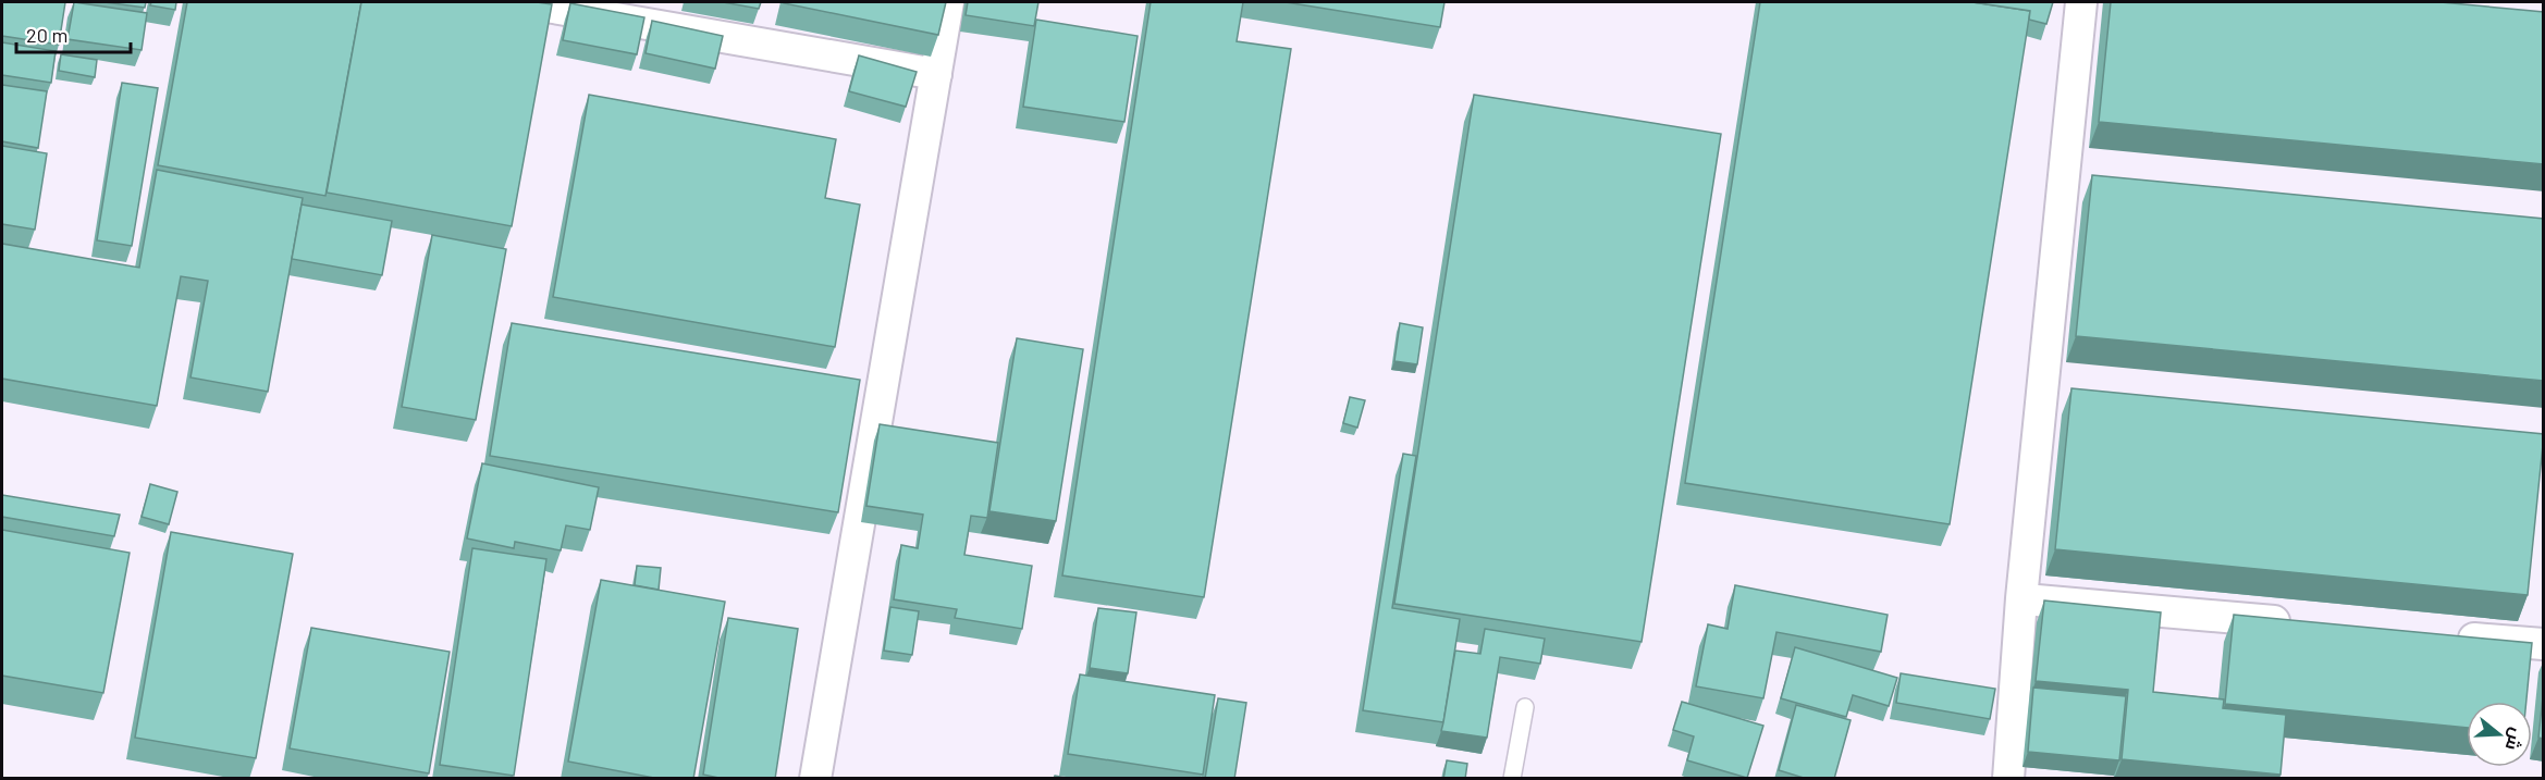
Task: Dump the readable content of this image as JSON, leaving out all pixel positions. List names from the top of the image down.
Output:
{
  "scale_bar": "20 m",
  "north": "right"
}
